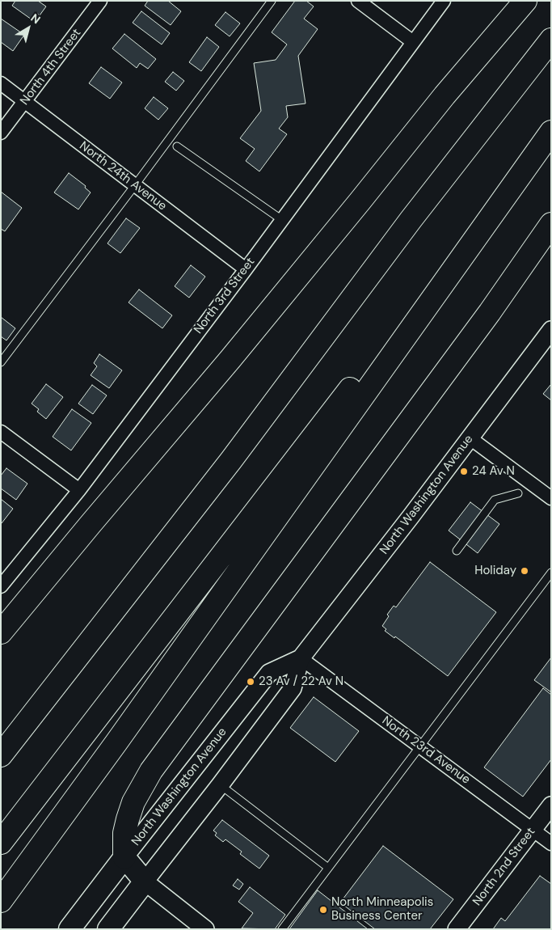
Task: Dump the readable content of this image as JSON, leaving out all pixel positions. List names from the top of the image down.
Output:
{
  "streets": {
    "main road": ["North Washington Avenue"],
    "street": [
      "North 4th Street",
      "North 24th Avenue",
      "North 3rd Street",
      "North 23rd Avenue",
      "North 2nd Street"
    ]
  },
  "crossings": [
    ["North 4th Street", "North 24th Avenue"],
    ["North 24th Avenue", "North 3rd Street"],
    ["North Washington Avenue", "North 23rd Avenue"],
    ["North 23rd Avenue", "North 2nd Street"]
  ],
  "places": [
    "24 Av N",
    "Holiday",
    "23 Av / 22 Av N",
    "North Minneapolis Business Center"
  ],
  "north": "top right"
}
